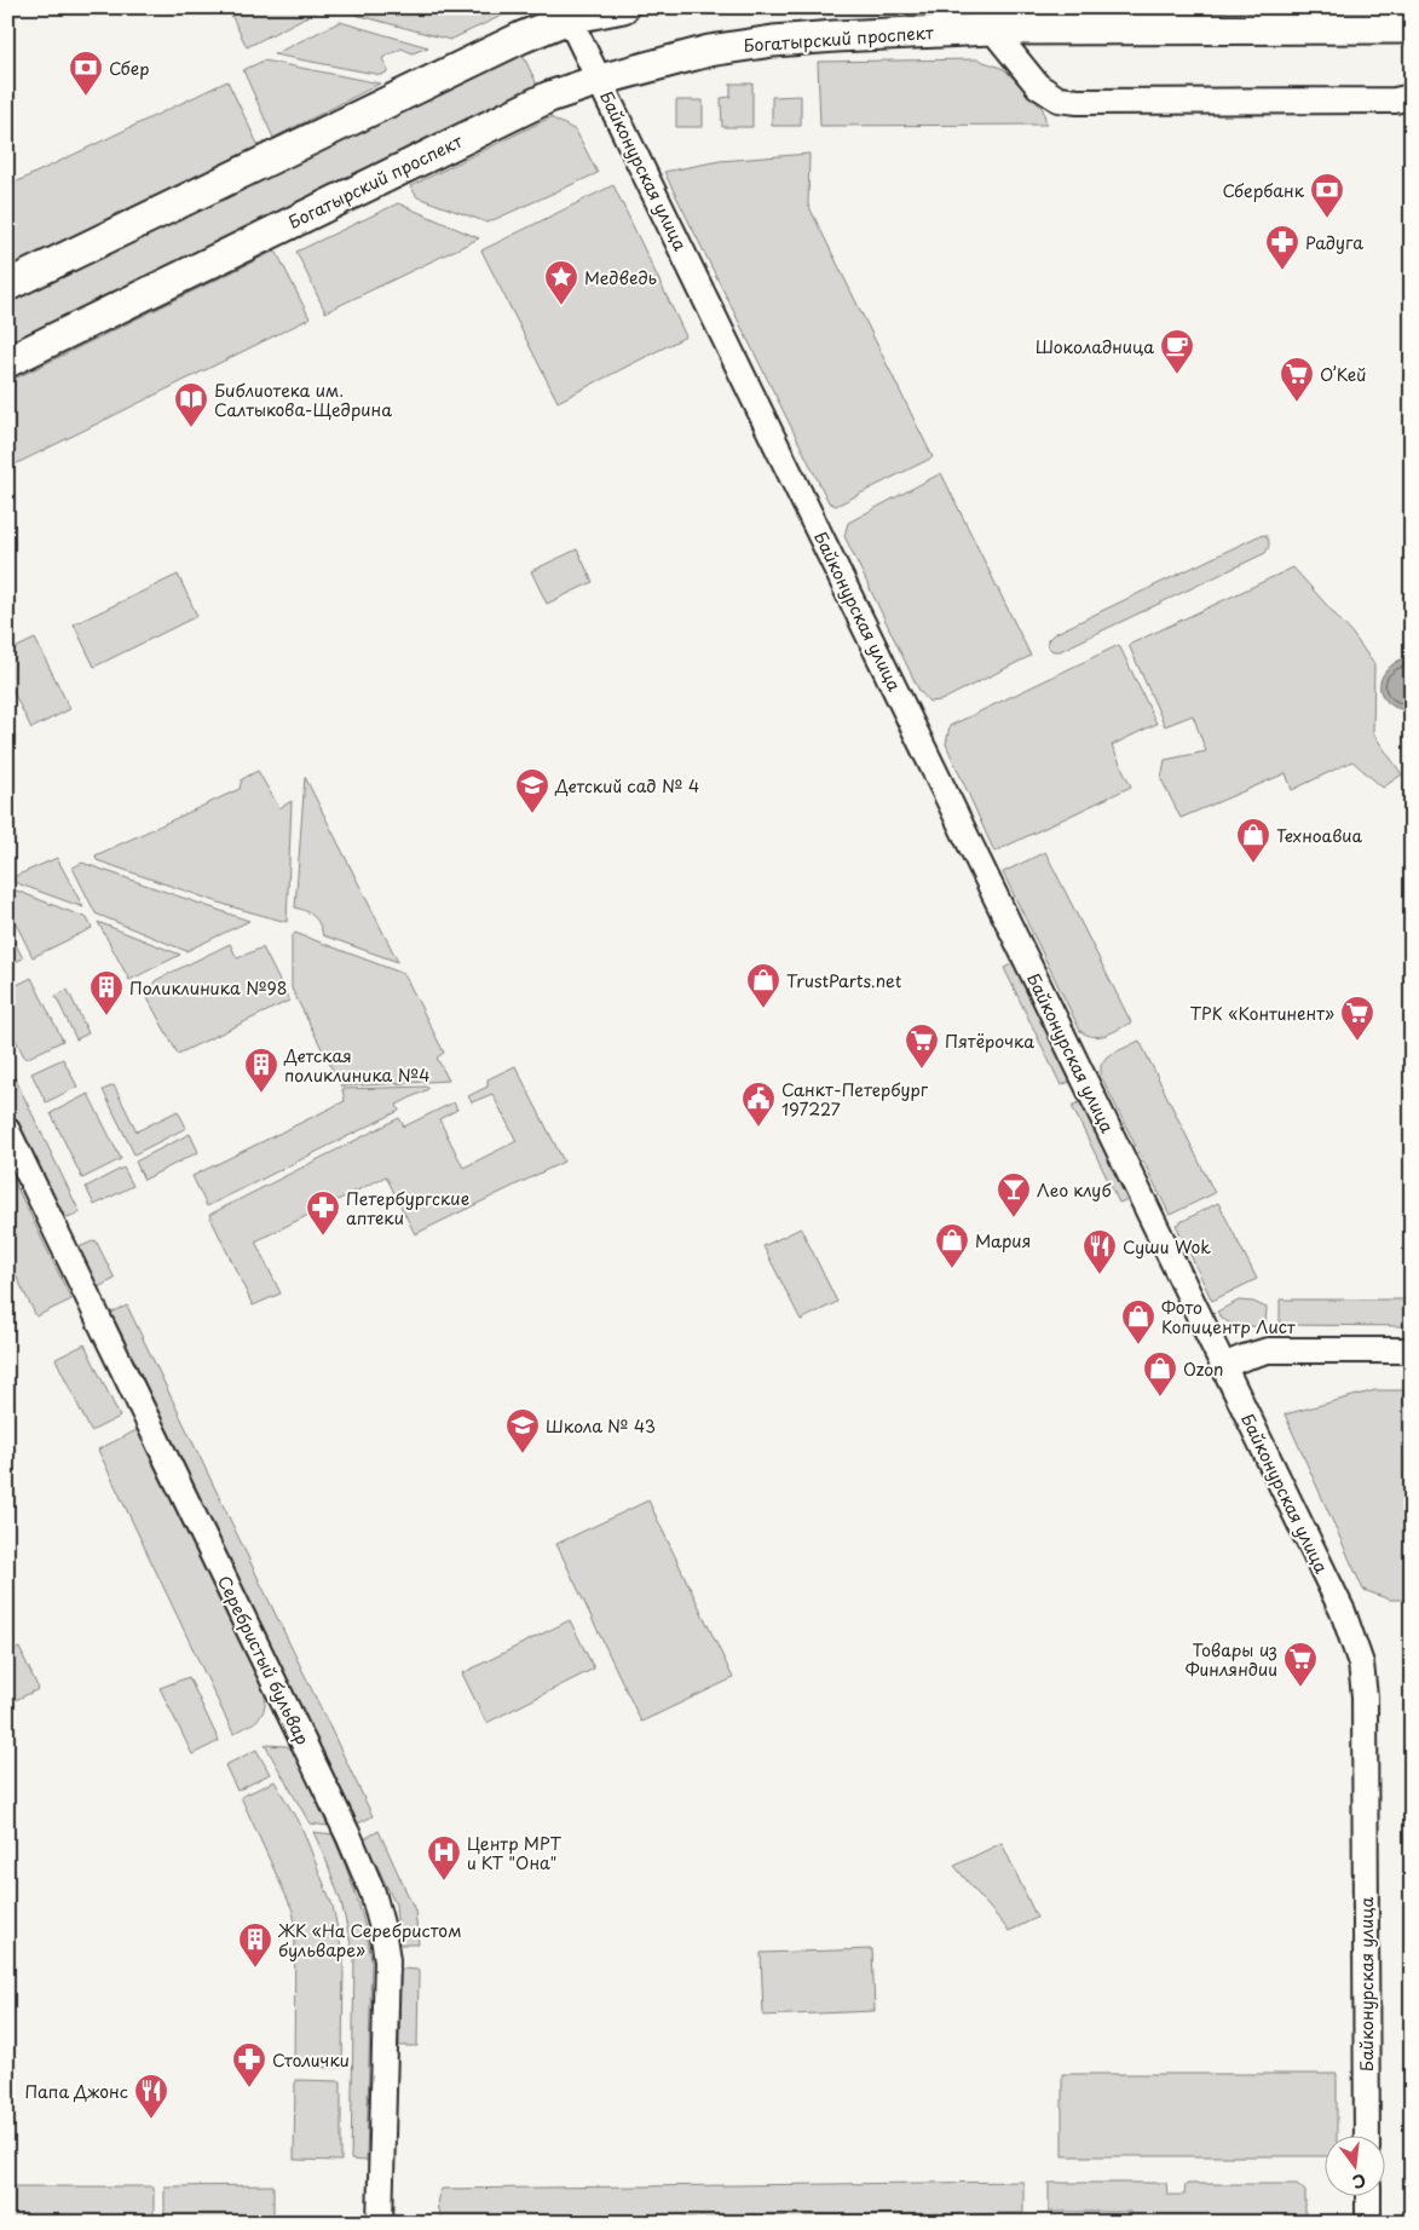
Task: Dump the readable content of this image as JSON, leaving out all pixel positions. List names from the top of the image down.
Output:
{
  "streets": {
    "main road": ["Богатырский проспект"],
    "street": ["Байконурская улица", "Серебристый бульвар"]
  },
  "crossings": [
    ["Богатырский проспект", "Байконурская улица"]
  ],
  "places": {
    "bank": ["Сбер", "Сбербанк"],
    "pharmacy": ["Радуга", "Петербургские аптеки", "Столички"],
    "place": ["Медведь"],
    "cafe": ["Шоколадница"],
    "supermarket": [
      "О’Кей",
      "ТРК «Континент»",
      "Пятёрочка",
      "Товары из Финляндии"
    ],
    "library": ["Библиотека им. Салтыкова-Щедрина"],
    "school or university": ["Детский сад № 4", "Школа № 43"],
    "shop": [
      "Техноавиа",
      "TrustParts.net",
      "Мария",
      "Фото Копицентр Лист",
      "Ozon"
    ],
    "building": ["Поликлиника №98", "Детская поликлиника №4", "ЖК «На Серебристом бульваре»"],
    "public building": ["Санкт-Петербург 197227"],
    "bar": ["Лео клуб"],
    "restaurant": ["Суши Wok", "Папа Джонс"],
    "hospital": ["Центр МРТ и КТ \"Она\""]
  },
  "north": "bottom"
}
